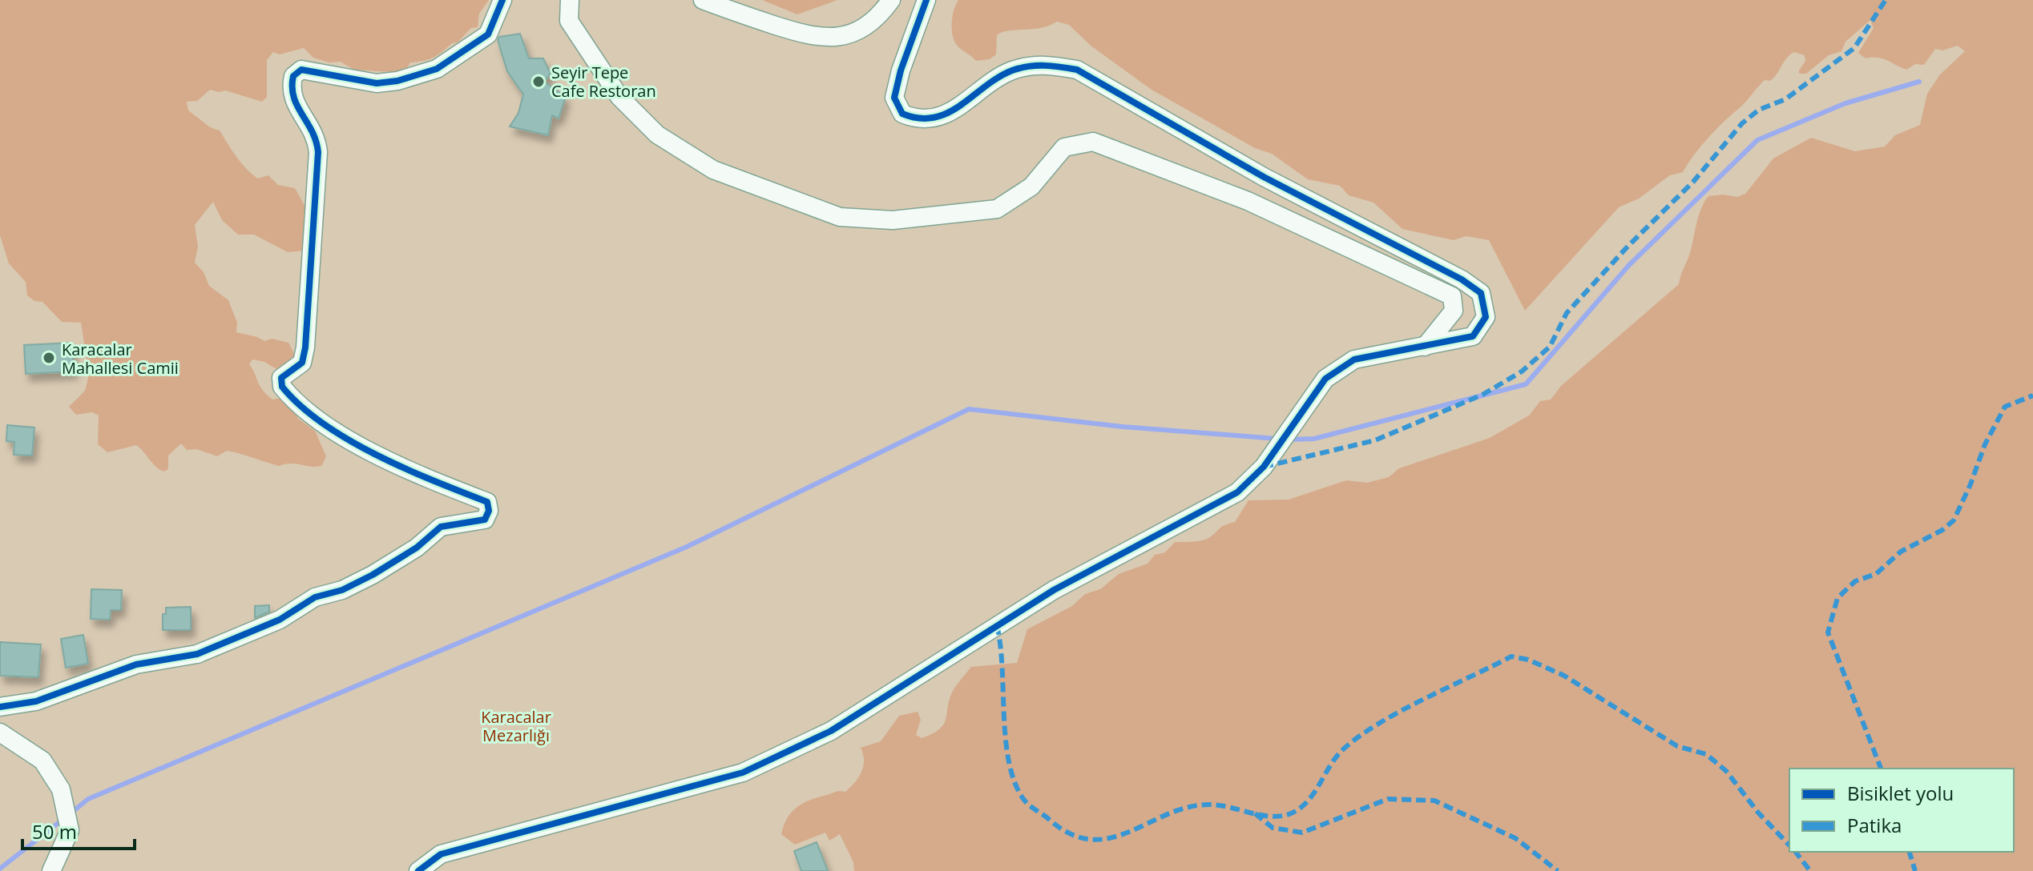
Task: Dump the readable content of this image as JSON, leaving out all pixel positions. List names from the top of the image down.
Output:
{
  "parks": ["Karacalar Mezarlığı"],
  "places": ["Seyir Tepe Cafe Restoran", "Karacalar Mahallesi Camii"],
  "legend": ["Bisiklet yolu", "Patika"],
  "scale_bar": "50 m"
}
